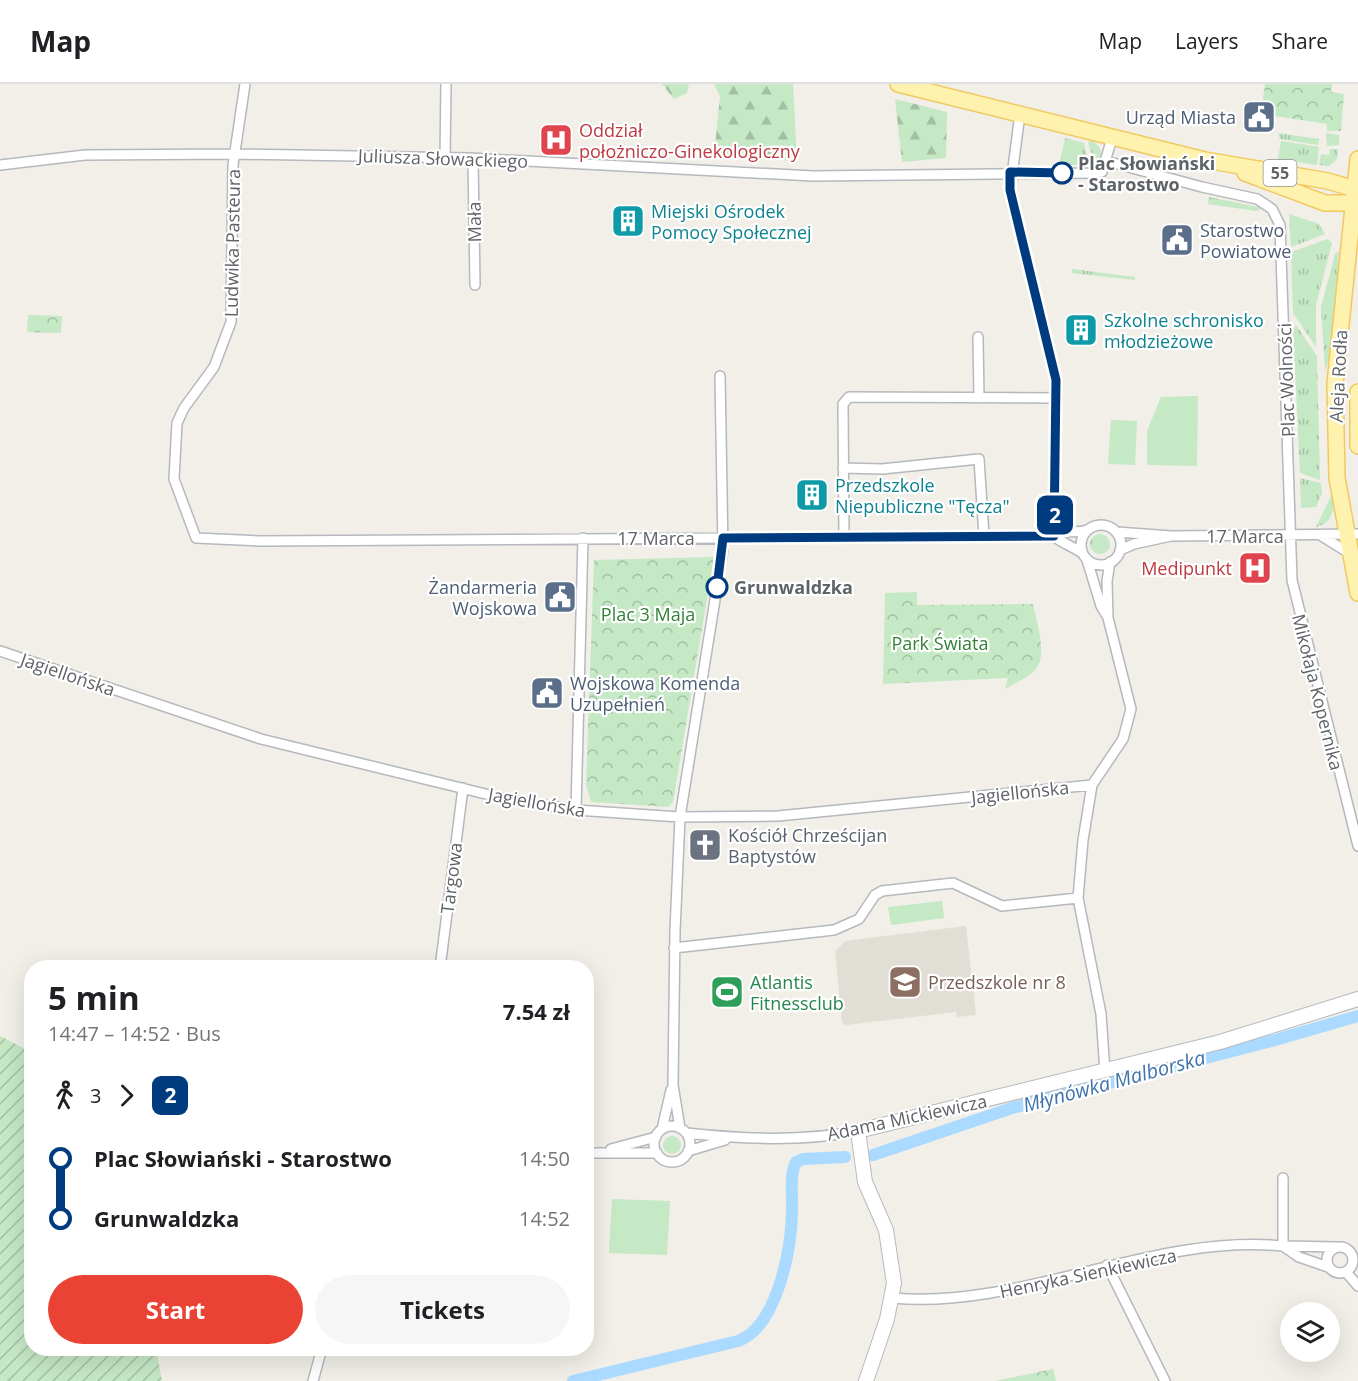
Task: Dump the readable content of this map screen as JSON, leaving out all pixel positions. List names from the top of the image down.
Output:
{
  "streets": {
    "main road": ["55", "Aleja Rodła"],
    "street": [
      "Juliusza Słowackiego",
      "Mała",
      "Ludwika Pasteura",
      "Plac Wolności",
      "17 Marca",
      "Jagiellońska",
      "Mikołaja Kopernika",
      "Targowa",
      "Adama Mickiewicza",
      "Henryka Sienkiewicza"
    ]
  },
  "crossings": [
    ["Juliusza Słowackiego", "Mała"],
    ["Juliusza Słowackiego", "Ludwika Pasteura"],
    ["Juliusza Słowackiego", "Plac Wolności"],
    ["55", "Aleja Rodła"],
    ["Ludwika Pasteura", "17 Marca"],
    ["Aleja Rodła", "17 Marca"],
    ["Plac Wolności", "17 Marca"],
    ["Plac Wolności", "Mikołaja Kopernika"],
    ["17 Marca", "Mikołaja Kopernika"],
    ["Jagiellońska", "Targowa"]
  ],
  "water": ["Młynówka Malborska"],
  "parks": ["Plac 3 Maja", "Park Świata"],
  "places": {
    "public building": [
      "Urząd Miasta",
      "Starostwo Powiatowe",
      "Żandarmeria Wojskowa",
      "Wojskowa Komenda Uzupełnień"
    ],
    "hospital": ["Oddział położniczo-Ginekologiczny", "Medipunkt"],
    "other": ["Plac Słowiański - Starostwo", "Grunwaldzka"],
    "building": ["Miejski Ośrodek Pomocy Społecznej", "Szkolne schronisko młodzieżowe", "Przedszkole Niepubliczne \"Tęcza\""],
    "church": ["Kościół Chrześcijan Baptystów"],
    "school or university": ["Przedszkole nr 8"],
    "sports": ["Atlantis Fitnessclub"]
  },
  "lines": ["bus line 2"],
  "page": {
    "header": "Map",
    "nav": ["Map", "Layers", "Share"],
    "on_map": "2",
    "heading": ["5 min", "14:47 – 14:52 · Bus", "7.54 zł"],
    "legs": ["3", "2"],
    "list": [
      {
        "name": "Plac Słowiański - Starostwo",
        "value": "14:50"
      },
      {
        "name": "Grunwaldzka",
        "value": "14:52"
      }
    ],
    "buttons": ["Start", "Tickets"]
  }
}
